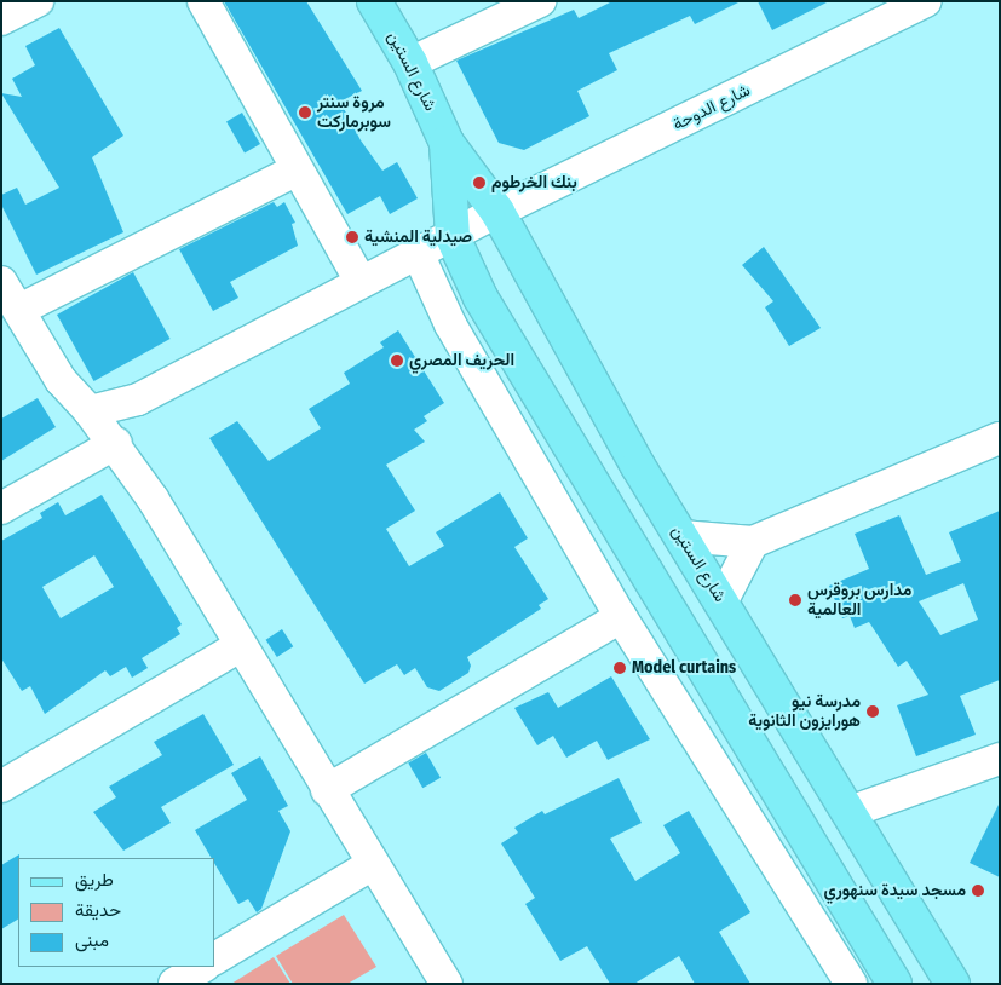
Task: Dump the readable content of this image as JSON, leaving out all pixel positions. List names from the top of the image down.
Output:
{
  "streets": {
    "main road": ["شارع الستين"],
    "street": ["شارع الدوحة"]
  },
  "crossings": [
    ["شارع الستين", "شارع الدوحة"]
  ],
  "places": [
    "مروة سنتر سوبرماركت",
    "بنك الخرطوم",
    "صيدلية المنشية",
    "الحريف المصري",
    "مدارس بروقرس العالمية",
    "Model curtains",
    "مدرسة نيو هورايزون الثانوية",
    "مسجد سيدة سنهوري"
  ],
  "legend": ["طريق", "حديقة", "مبنى"]
}
